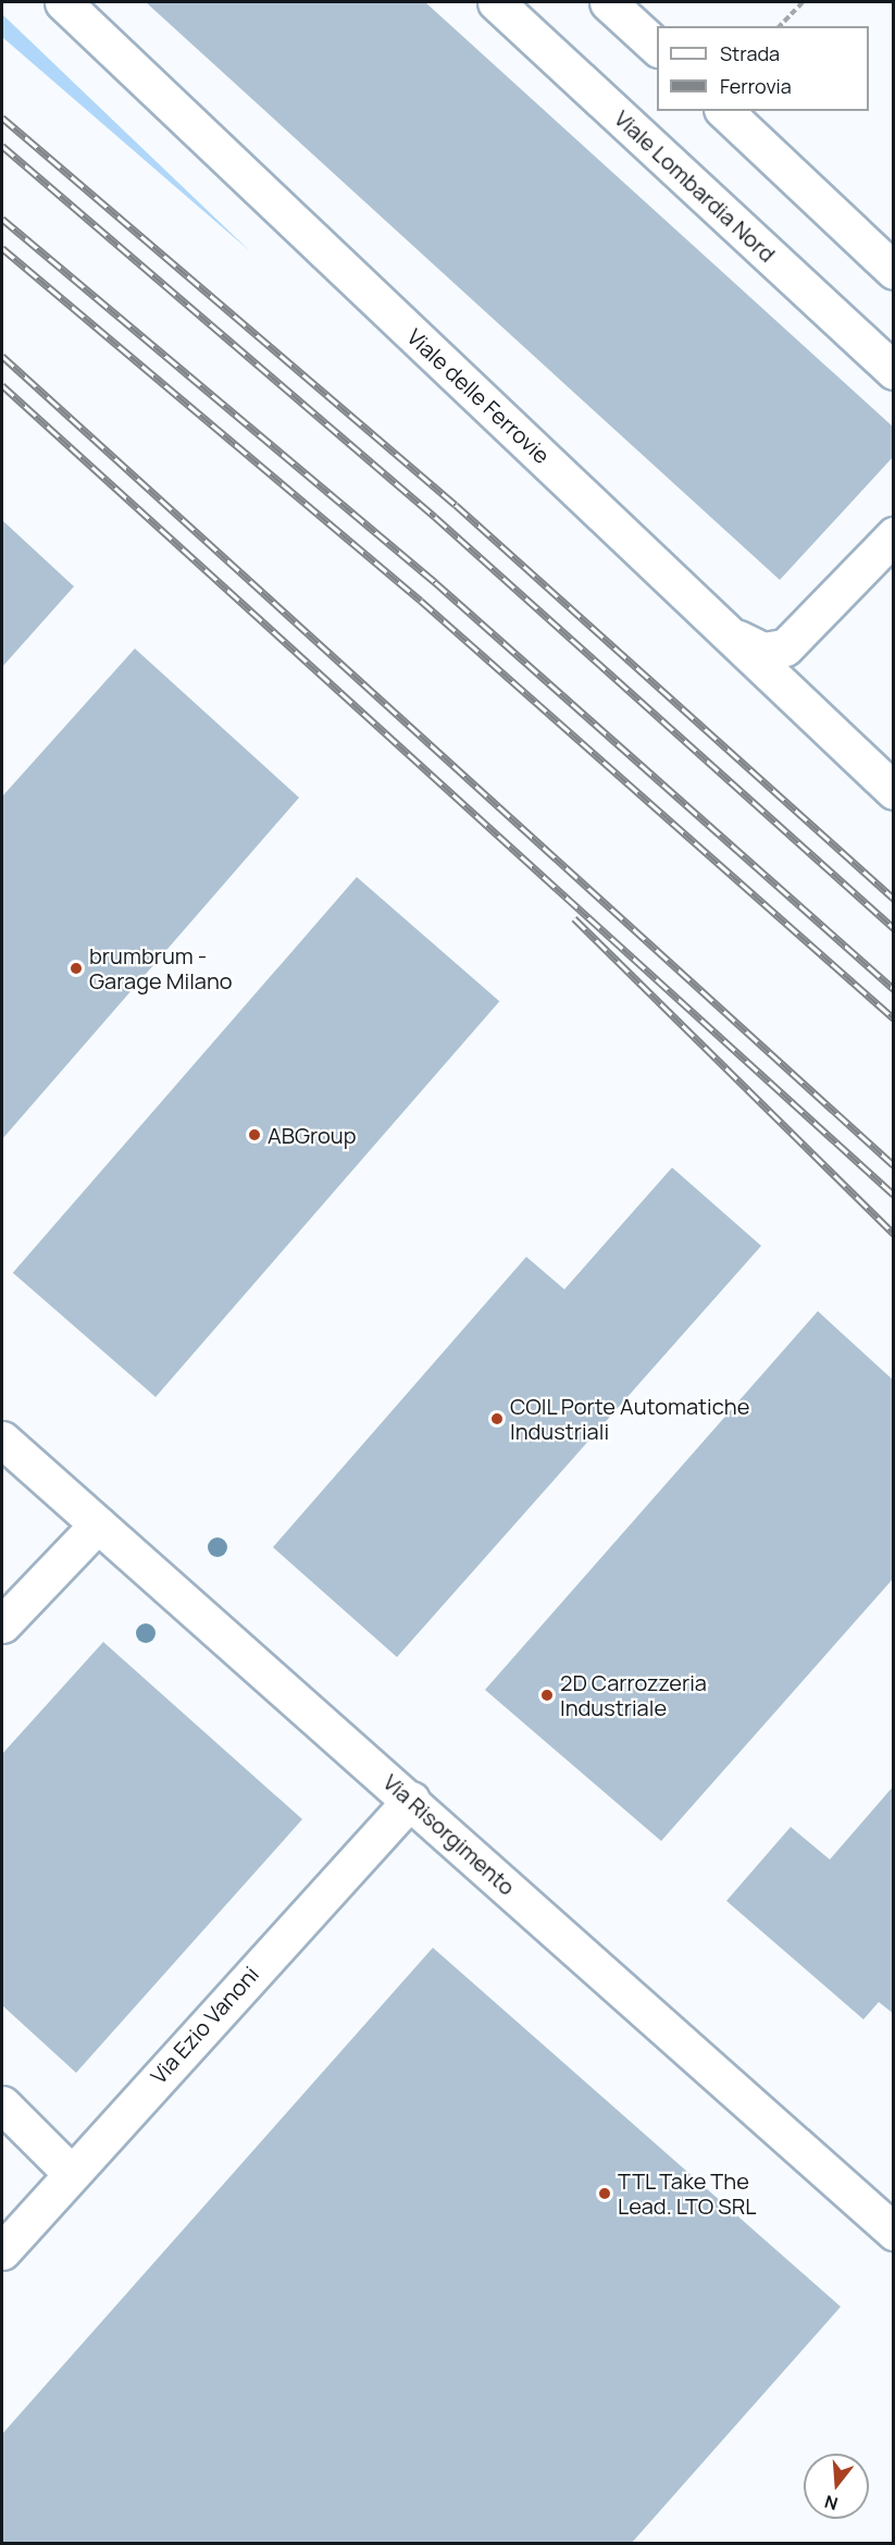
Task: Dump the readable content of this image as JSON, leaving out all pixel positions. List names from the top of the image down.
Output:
{
  "streets": {
    "street": [
      "Viale Lombardia Nord",
      "Viale delle Ferrovie",
      "Via Risorgimento",
      "Via Ezio Vanoni"
    ]
  },
  "crossings": [
    ["Via Risorgimento", "Via Ezio Vanoni"]
  ],
  "places": [
    "brumbrum - Garage Milano",
    "ABGroup",
    "COIL Porte Automatiche Industriali",
    "2D Carrozzeria Industriale",
    "TTL Take The Lead. LTO SRL"
  ],
  "legend": ["Strada", "Ferrovia"],
  "north": "bottom"
}
